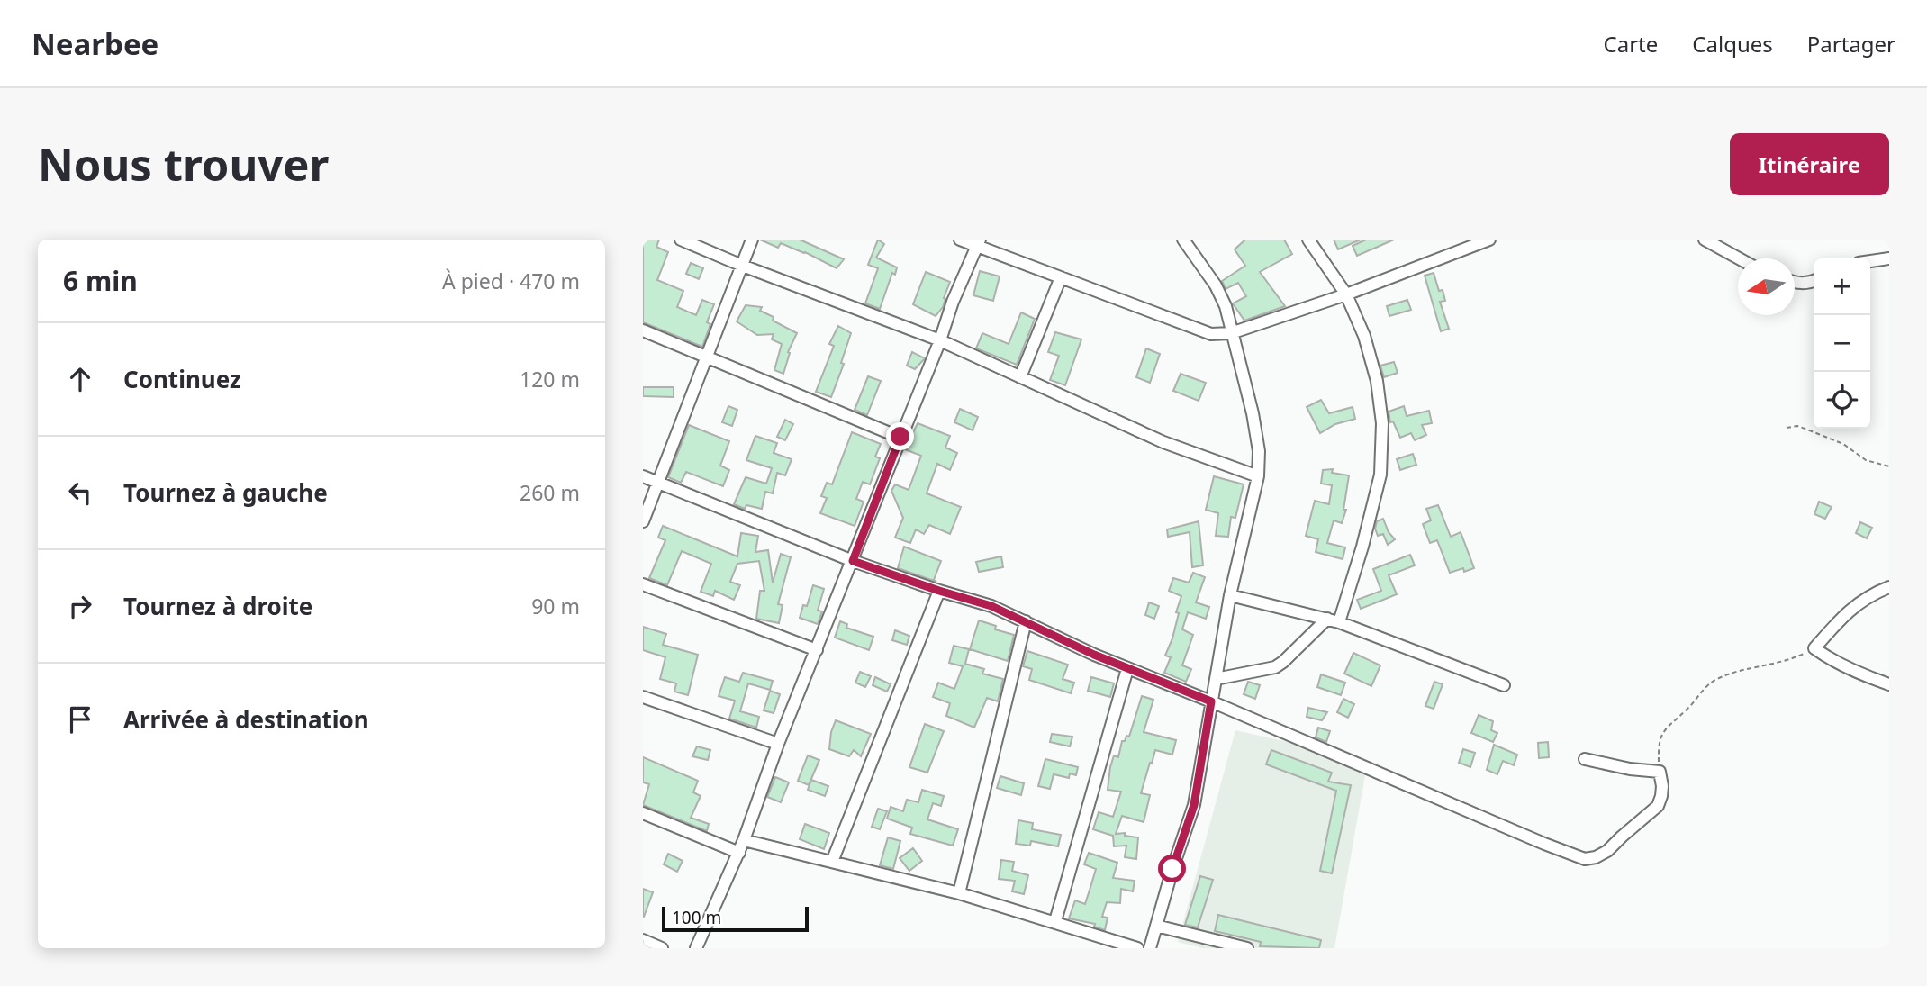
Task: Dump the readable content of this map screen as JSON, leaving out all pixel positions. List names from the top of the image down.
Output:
{
  "scale_bar": "100 m",
  "north": "left",
  "page": {
    "header": "Nearbee",
    "nav": ["Carte", "Calques", "Partager"],
    "buttons": "Itinéraire",
    "title": "Nous trouver",
    "heading": ["6 min", "À pied · 470 m"],
    "map_buttons": ["+", "−"],
    "list": [
      ["Continuez", "120 m"],
      ["Tournez à gauche", "260 m"],
      ["Tournez à droite", "90 m"],
      "Arrivée à destination"
    ],
    "scale": "100 m"
  }
}
